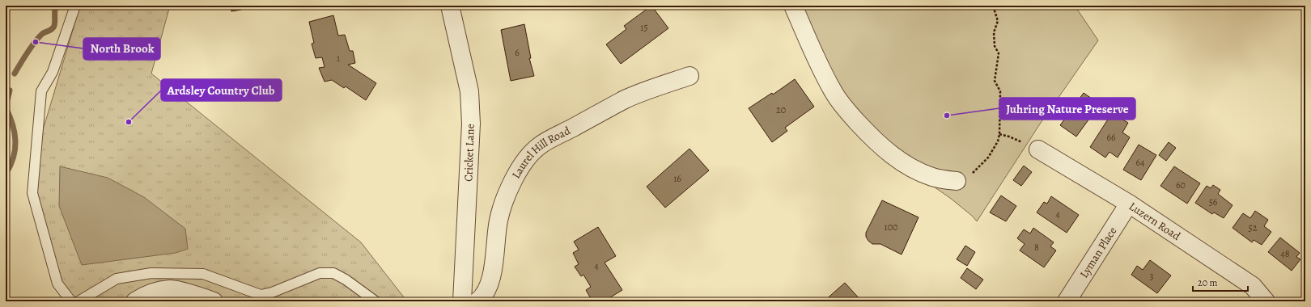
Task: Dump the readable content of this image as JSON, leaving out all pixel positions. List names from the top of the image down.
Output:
{
  "streets": {
    "street": [
      "Cricket Lane",
      "Laurel Hill Road",
      "Luzern Road",
      "Lyman Place"
    ]
  },
  "crossings": [
    ["Luzern Road", "Lyman Place"]
  ],
  "places": ["North Brook", "Juhring Nature Preserve", "Ardsley Country Club"],
  "house_numbers": [
    "15",
    "6",
    "1",
    "20",
    "66",
    "64",
    "16",
    "60",
    "56",
    "4",
    "100",
    "52",
    "8",
    "48",
    "4",
    "3"
  ],
  "scale_bar": "20 m"
}
